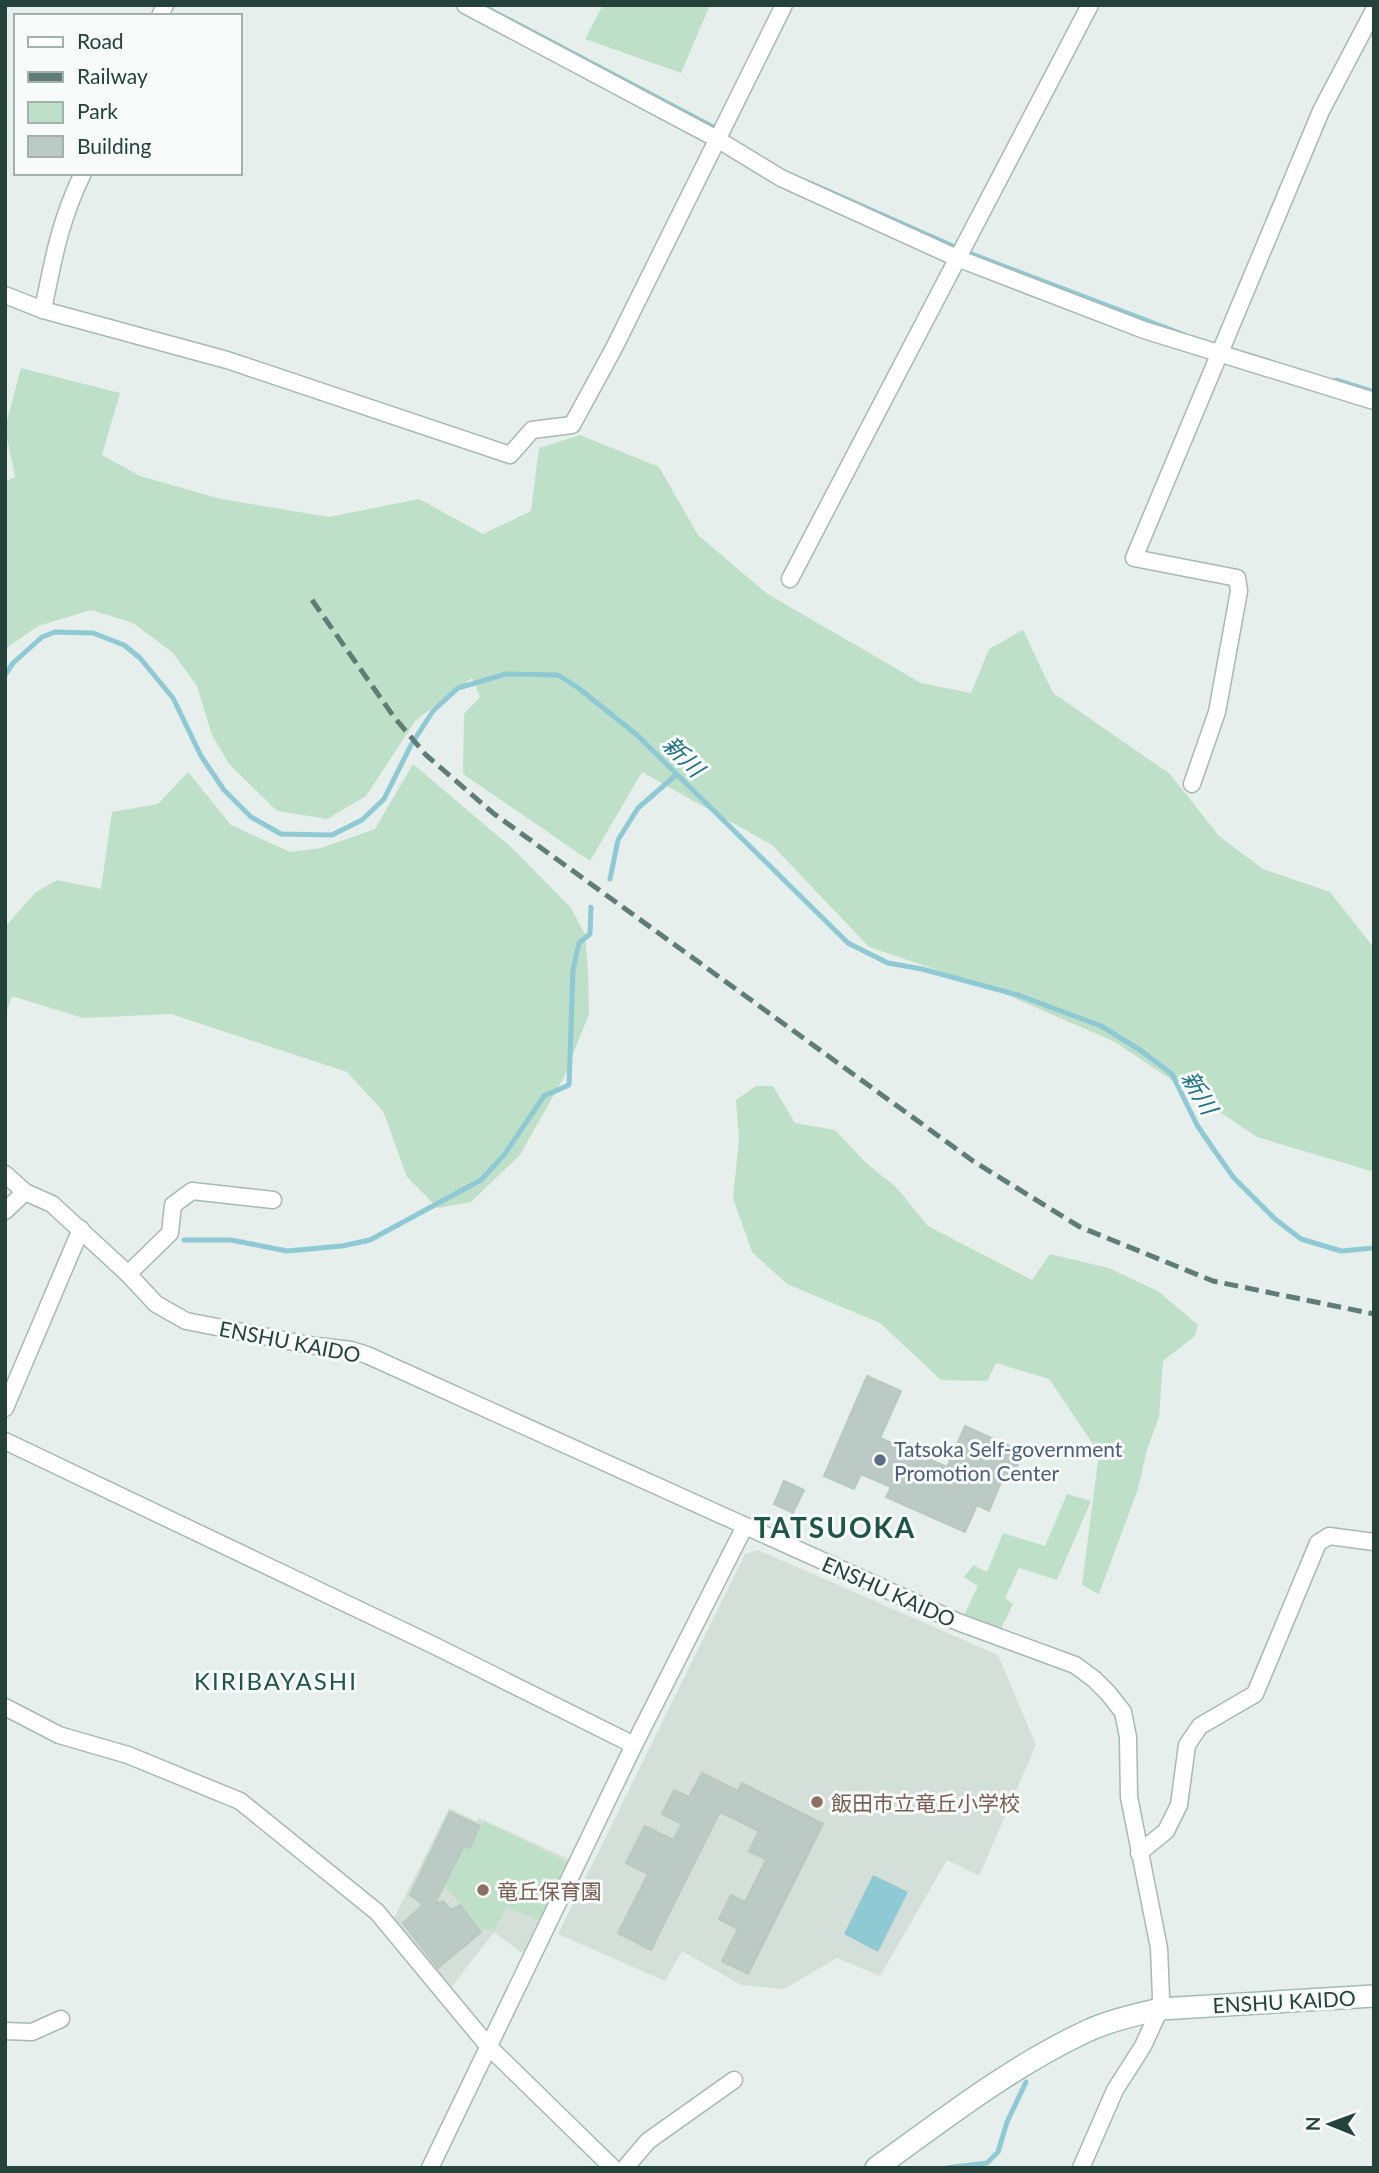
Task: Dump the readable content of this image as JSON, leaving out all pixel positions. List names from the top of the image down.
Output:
{
  "streets": {
    "street": ["ENSHU KAIDO"]
  },
  "districts": ["TATSUOKA", "KIRIBAYASHI"],
  "water": ["新川"],
  "places": ["Tatsoka Self-government Promotion Center", "飯田市立竜丘小学校", "竜丘保育園"],
  "legend": [
    "Road",
    "Railway",
    "Park",
    "Building"
  ],
  "north": "left"
}
